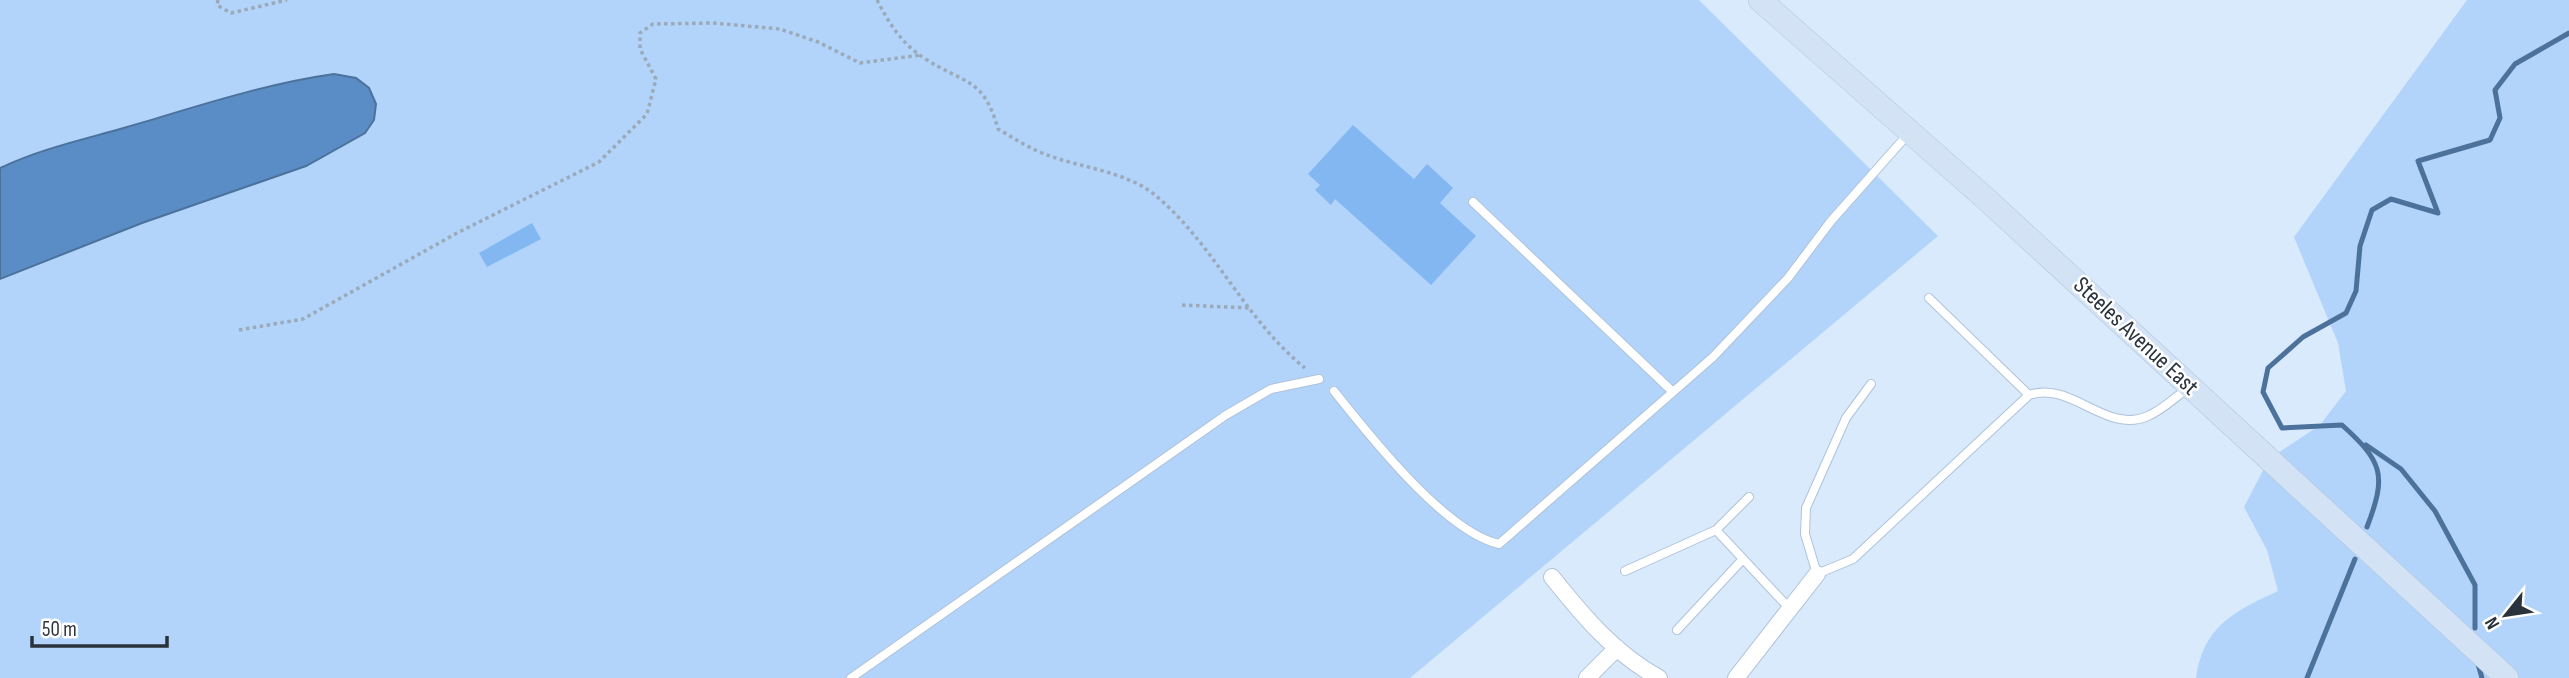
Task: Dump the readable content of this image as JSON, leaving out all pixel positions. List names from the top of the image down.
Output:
{
  "streets": {
    "main road": ["Steeles Avenue East"]
  },
  "scale_bar": "50 m",
  "north": "bottom left"
}
